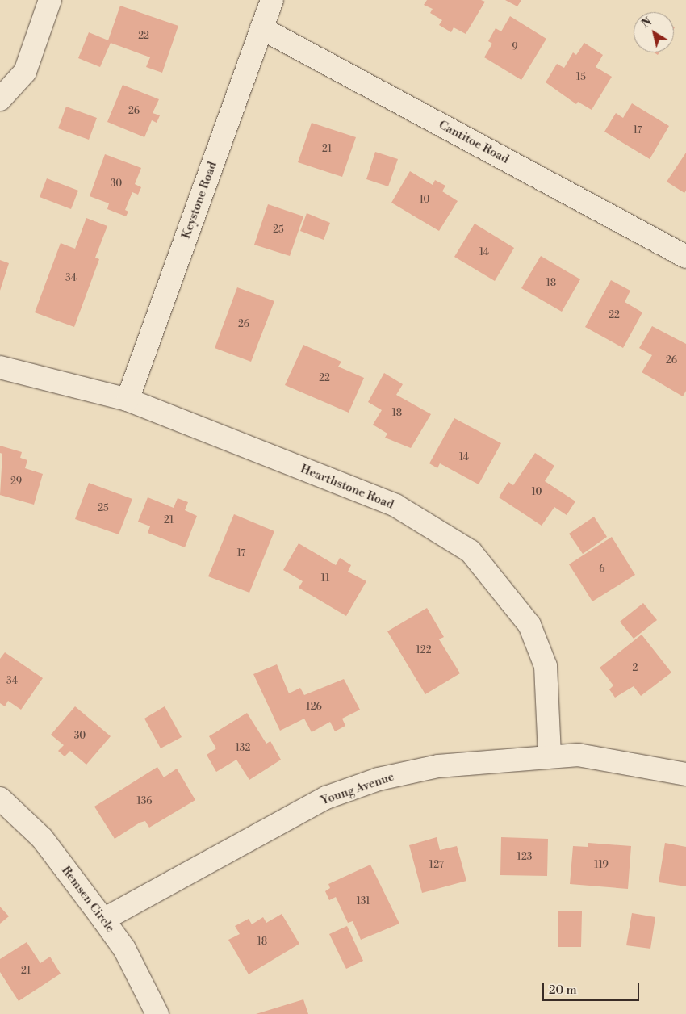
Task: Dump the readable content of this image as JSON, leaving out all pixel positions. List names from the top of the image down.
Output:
{
  "streets": {
    "street": [
      "Cantitoe Road",
      "Keystone Road",
      "Hearthstone Road",
      "Young Avenue",
      "Remsen Circle"
    ]
  },
  "crossings": [
    ["Cantitoe Road", "Keystone Road"],
    ["Keystone Road", "Hearthstone Road"],
    ["Hearthstone Road", "Young Avenue"],
    ["Young Avenue", "Remsen Circle"]
  ],
  "house_numbers": [
    "22",
    "9",
    "15",
    "26",
    "17",
    "21",
    "30",
    "10",
    "25",
    "14",
    "34",
    "18",
    "22",
    "26",
    "26",
    "22",
    "18",
    "14",
    "29",
    "10",
    "25",
    "21",
    "17",
    "6",
    "11",
    "122",
    "2",
    "34",
    "126",
    "30",
    "132",
    "136",
    "123",
    "127",
    "119",
    "131",
    "18",
    "21"
  ],
  "scale_bar": "20 m",
  "north": "top left"
}
